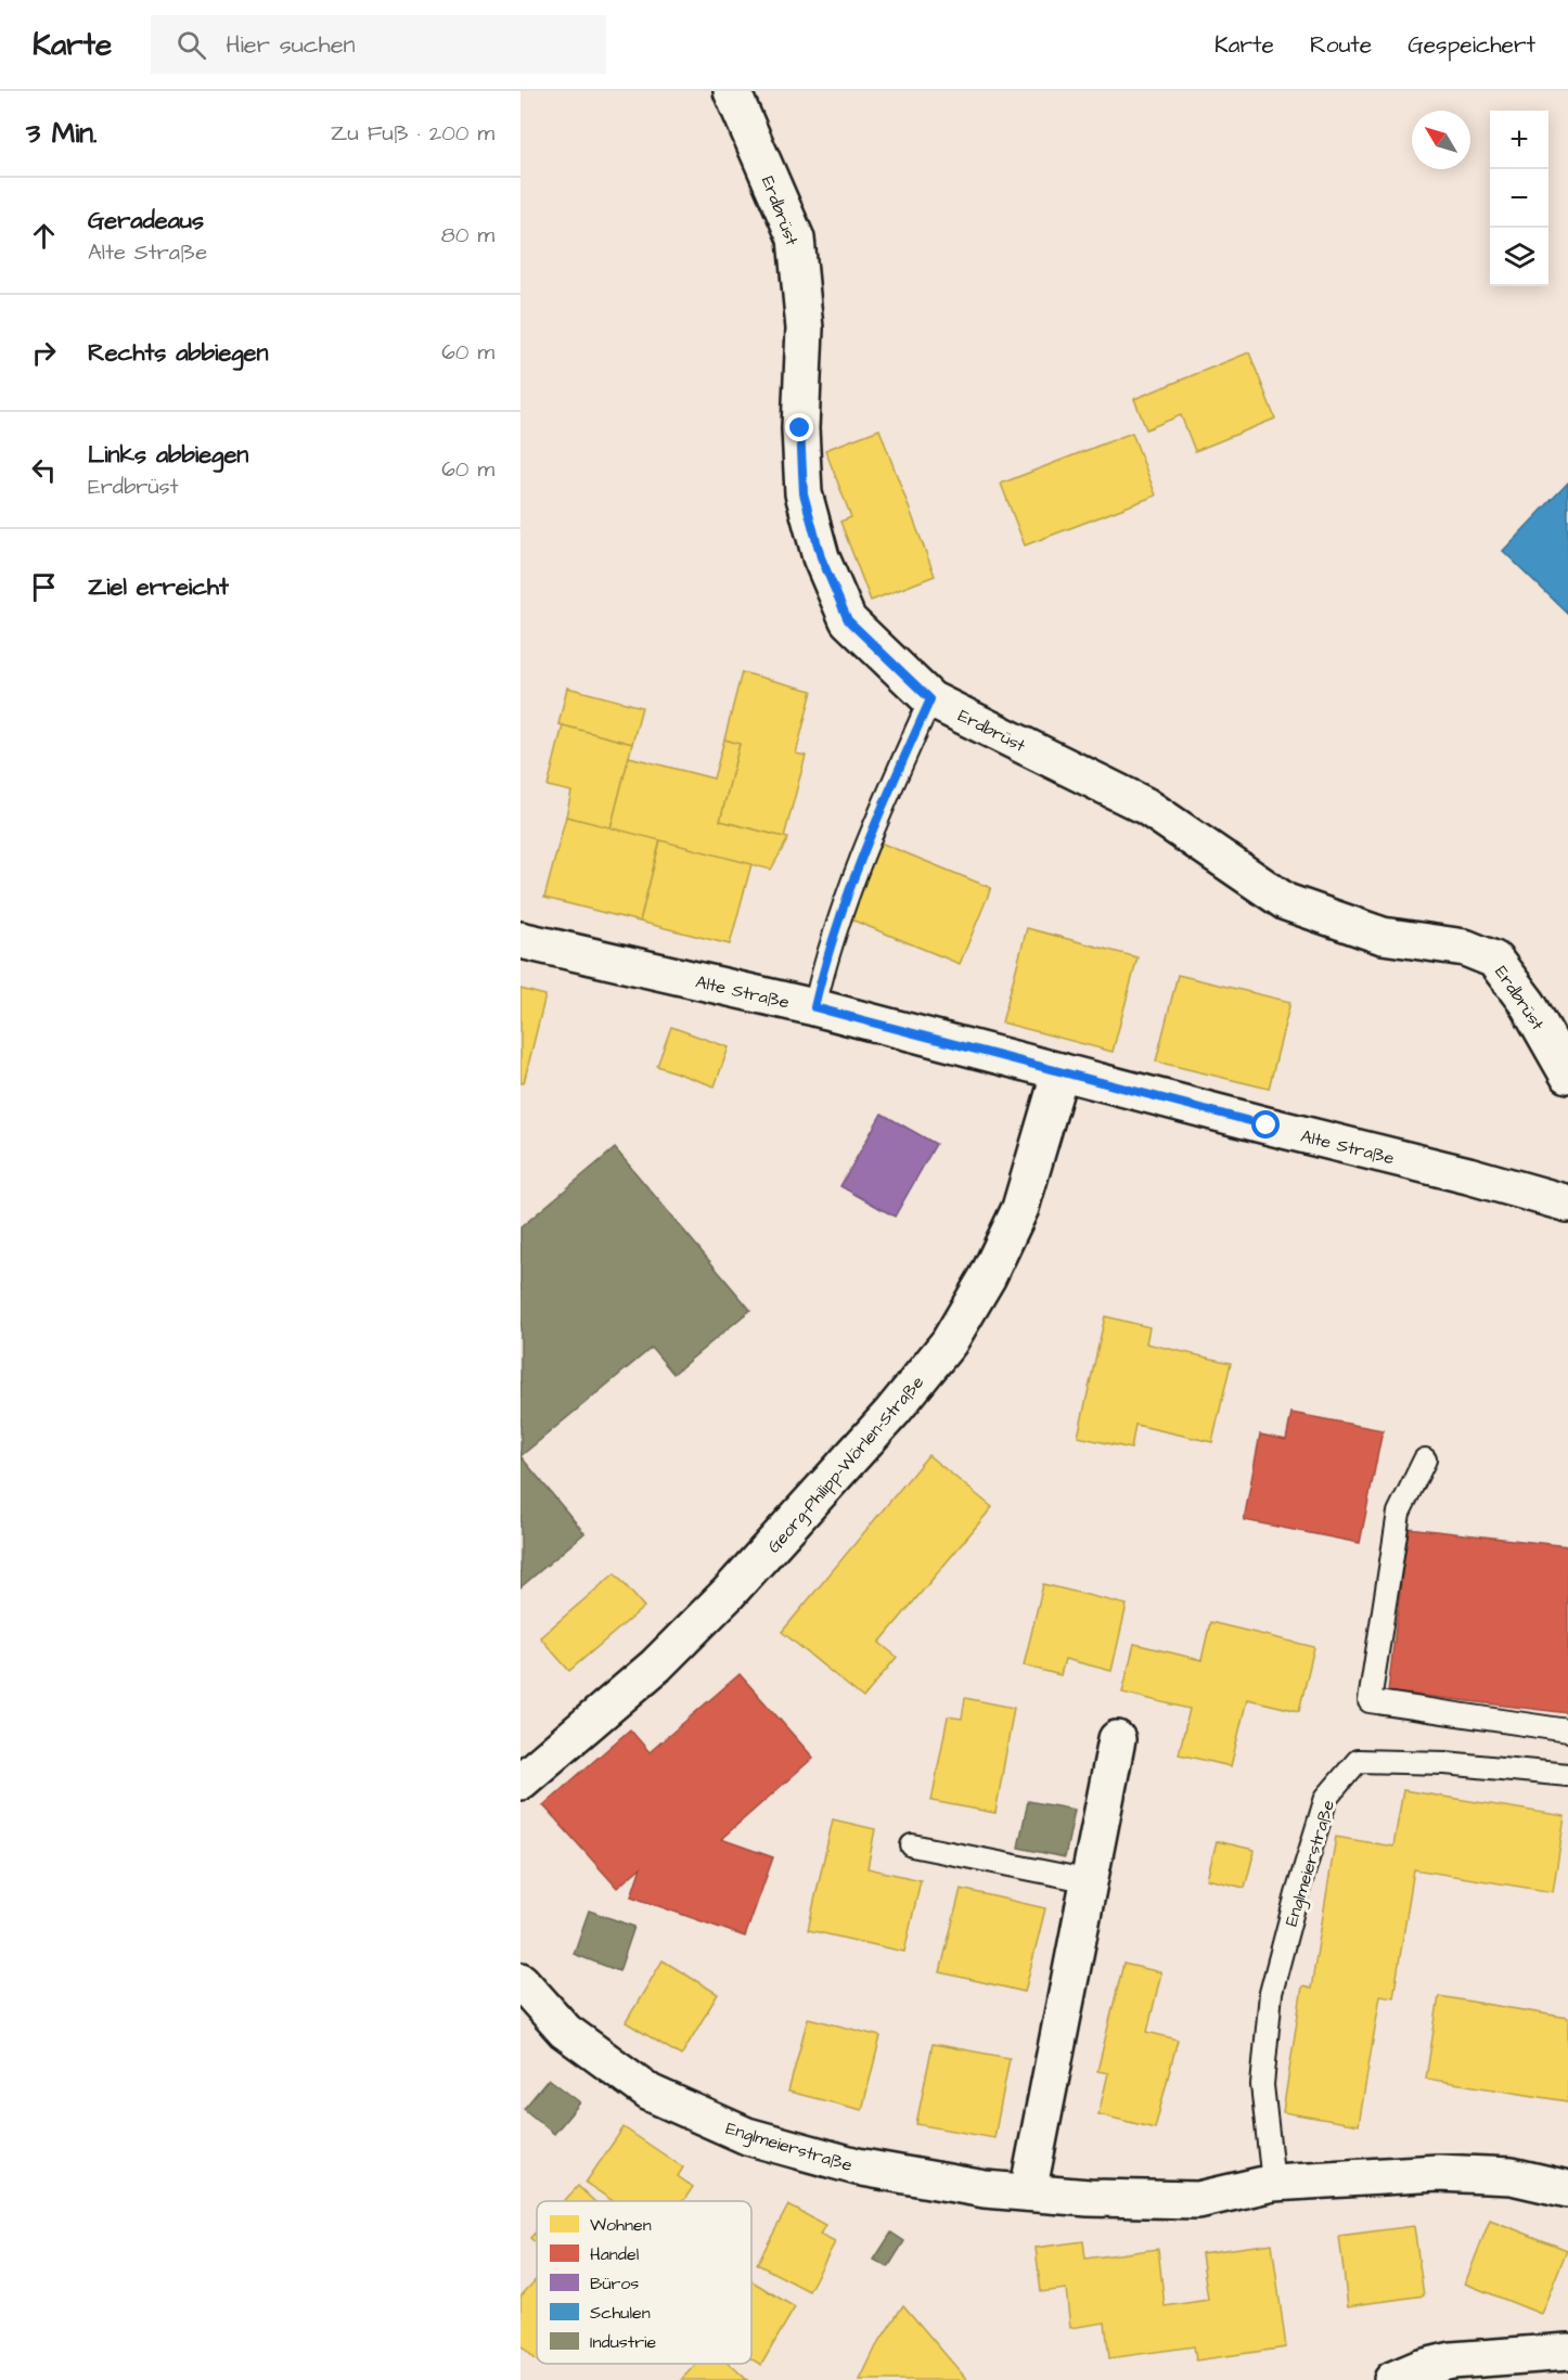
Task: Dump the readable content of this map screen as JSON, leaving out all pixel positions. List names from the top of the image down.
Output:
{
  "streets": {
    "street": [
      "Erdbrüst",
      "Alte Straße",
      "Georg-Philipp-Wörlen-Straße",
      "Englmeierstraße"
    ]
  },
  "crossings": [
    ["Alte Straße", "Georg-Philipp-Wörlen-Straße"]
  ],
  "legend": [
    "Wohnen",
    "Handel",
    "Büros",
    "Schulen",
    "Industrie"
  ],
  "north": "top left",
  "page": {
    "header": "Karte",
    "search": "Hier suchen",
    "nav": ["Karte", "Route", "Gespeichert"],
    "heading": ["3 Min.", "Zu Fuß · 200 m"],
    "map_buttons": ["+", "−"],
    "list": [
      ["Geradeaus", "Alte Straße", "80 m"],
      ["Rechts abbiegen", "60 m"],
      ["Links abbiegen", "Erdbrüst", "60 m"],
      "Ziel erreicht"
    ]
  }
}
